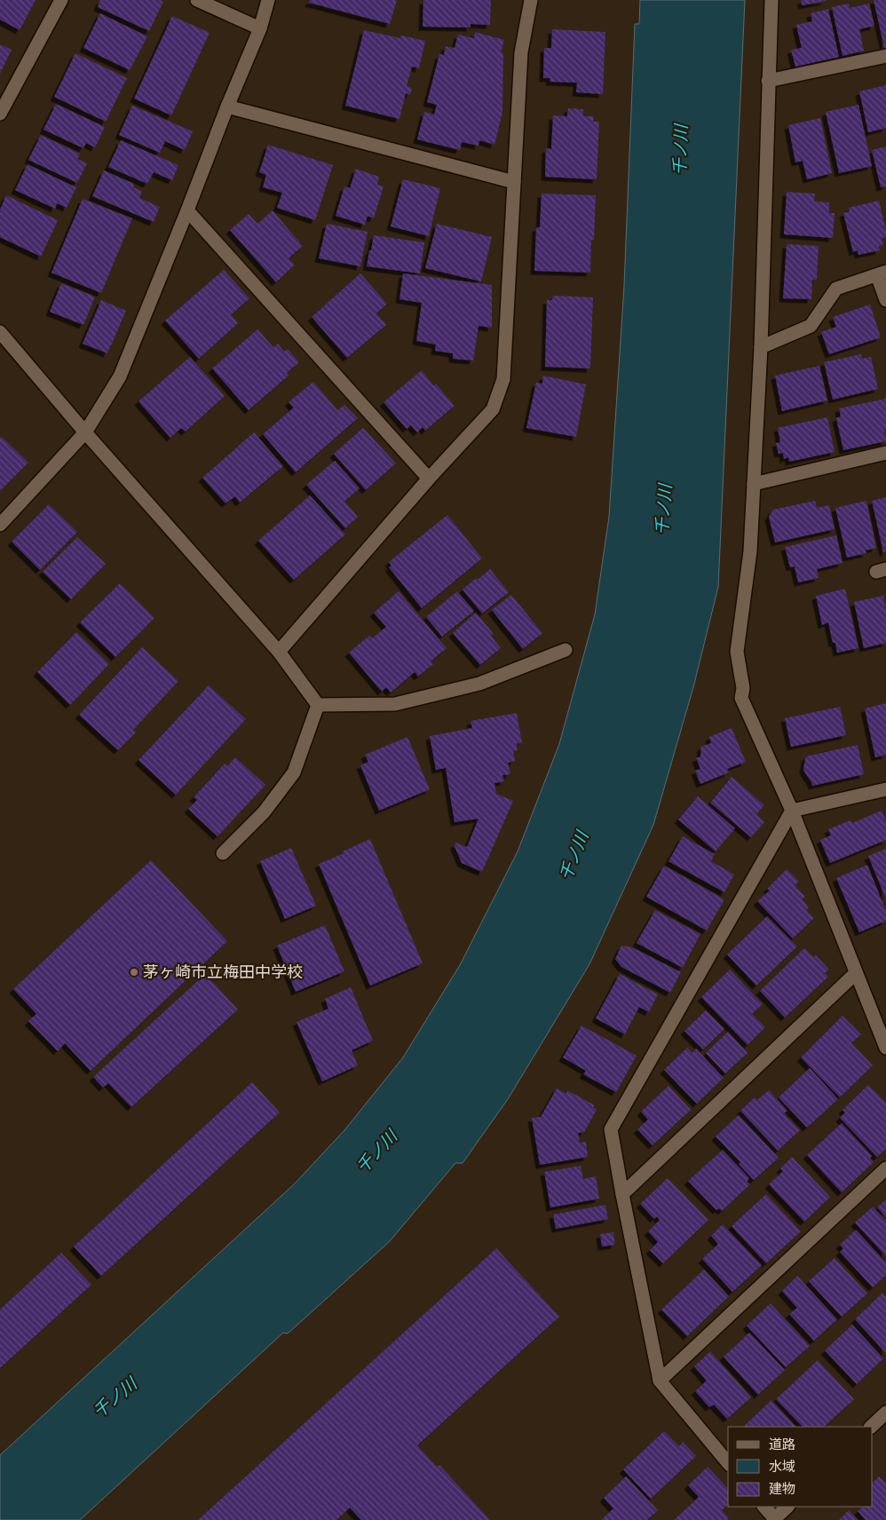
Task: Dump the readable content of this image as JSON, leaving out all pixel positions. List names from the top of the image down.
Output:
{
  "water": ["千ノ川"],
  "places": ["茅ヶ崎市立梅田中学校"],
  "legend": ["道路", "水域", "建物"]
}
